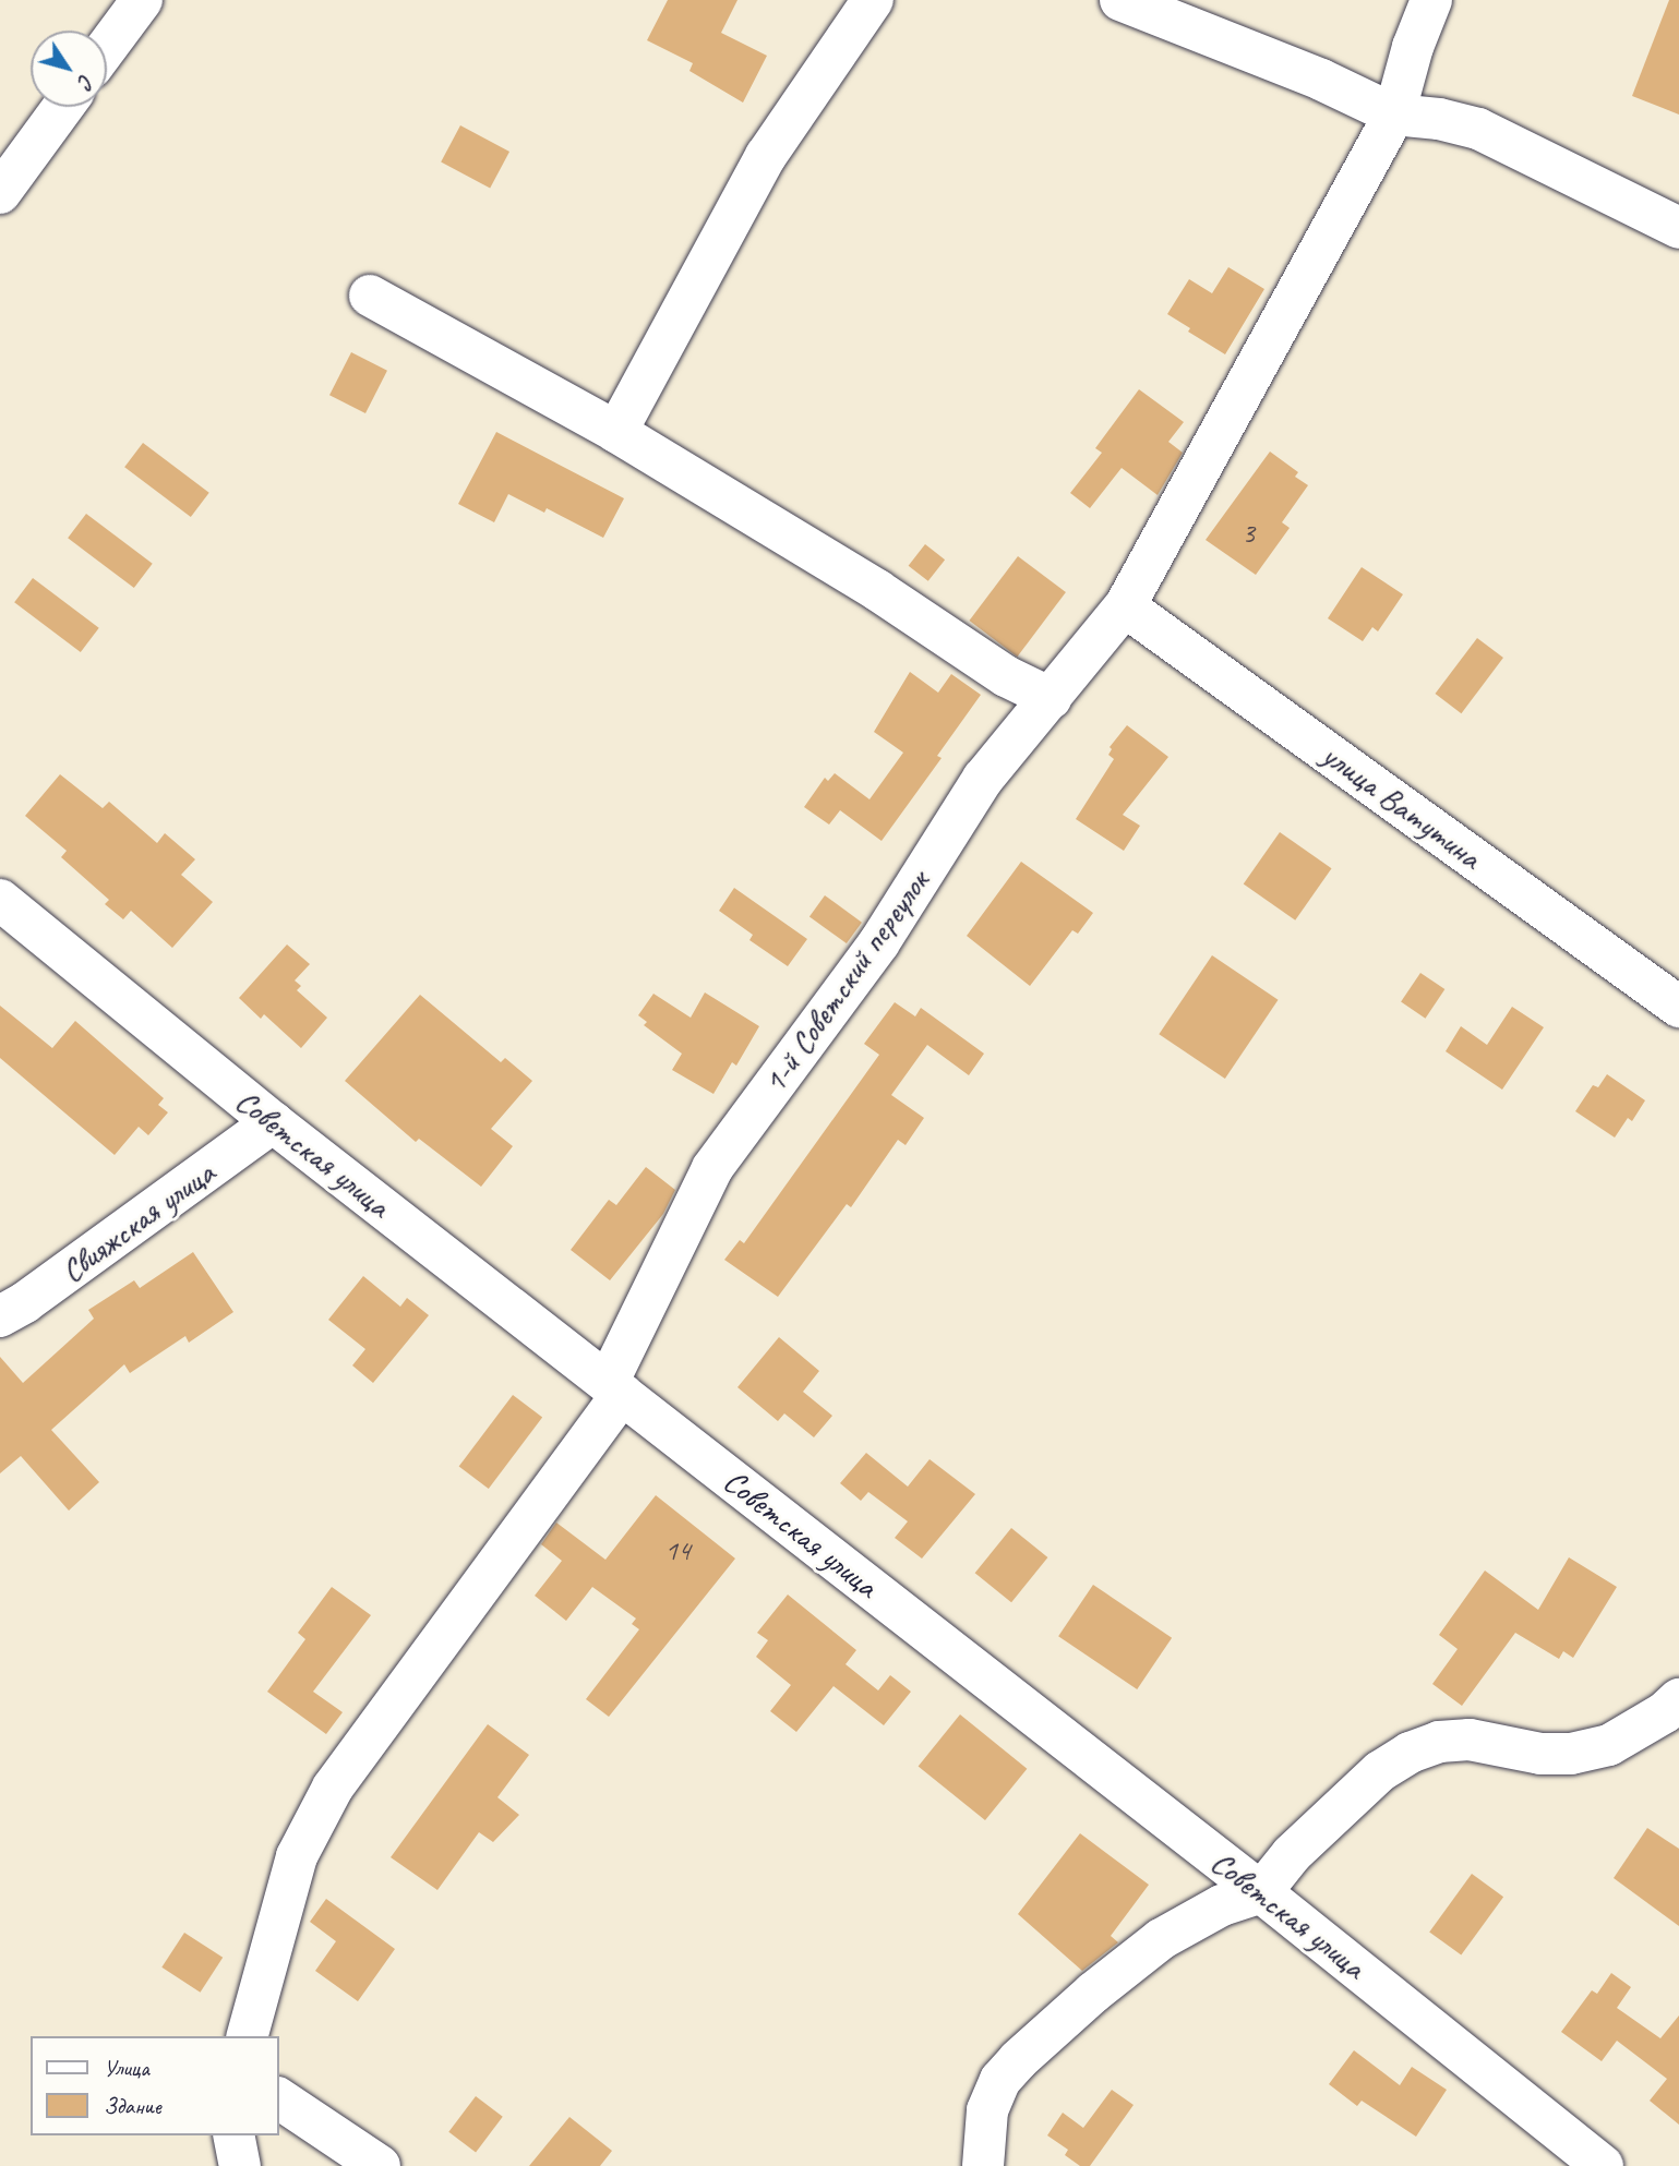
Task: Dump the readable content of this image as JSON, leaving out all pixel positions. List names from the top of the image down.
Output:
{
  "streets": {
    "street": [
      "улица Ватутина",
      "1-й Советский переулок",
      "Советская улица",
      "Свияжская улица"
    ]
  },
  "crossings": [
    ["улица Ватутина", "1-й Советский переулок"],
    ["1-й Советский переулок", "Советская улица"],
    ["Советская улица", "Свияжская улица"]
  ],
  "house_numbers": ["3", "14"],
  "legend": ["Улица", "Здание"],
  "north": "bottom right"
}
